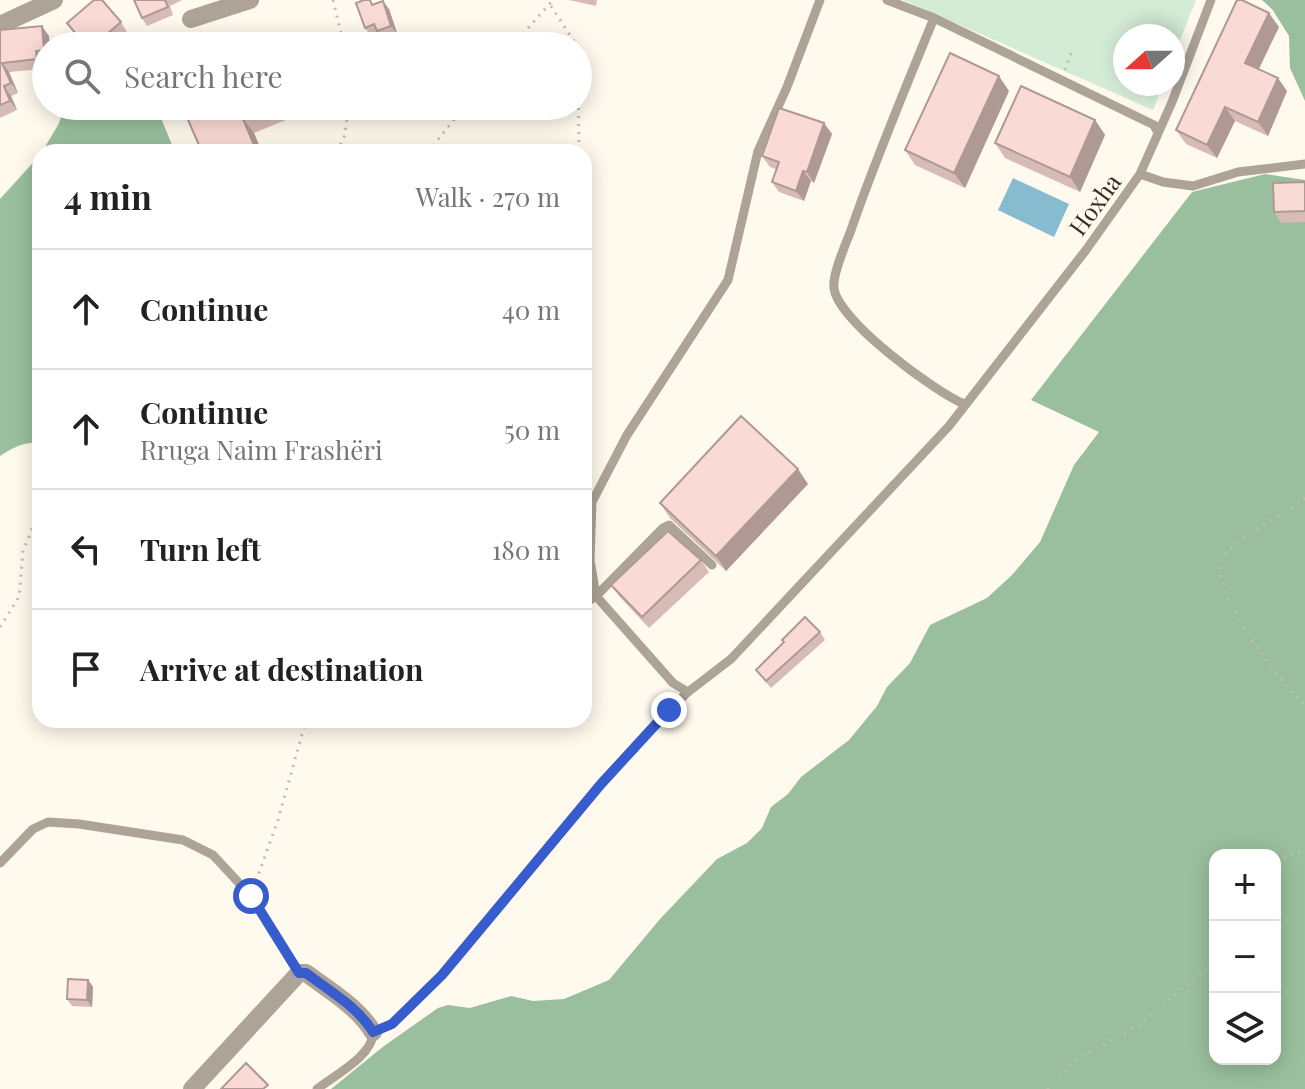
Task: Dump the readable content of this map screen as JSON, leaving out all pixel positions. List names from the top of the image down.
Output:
{
  "streets": {
    "lane": ["Hoxha"]
  },
  "north": "left",
  "page": {
    "search": "Search here",
    "heading": ["4 min", "Walk · 270 m"],
    "list": [
      ["Continue", "40 m"],
      ["Continue", "Rruga Naim Frashëri", "50 m"],
      ["Turn left", "180 m"],
      "Arrive at destination"
    ],
    "map_buttons": ["+", "−"]
  }
}
